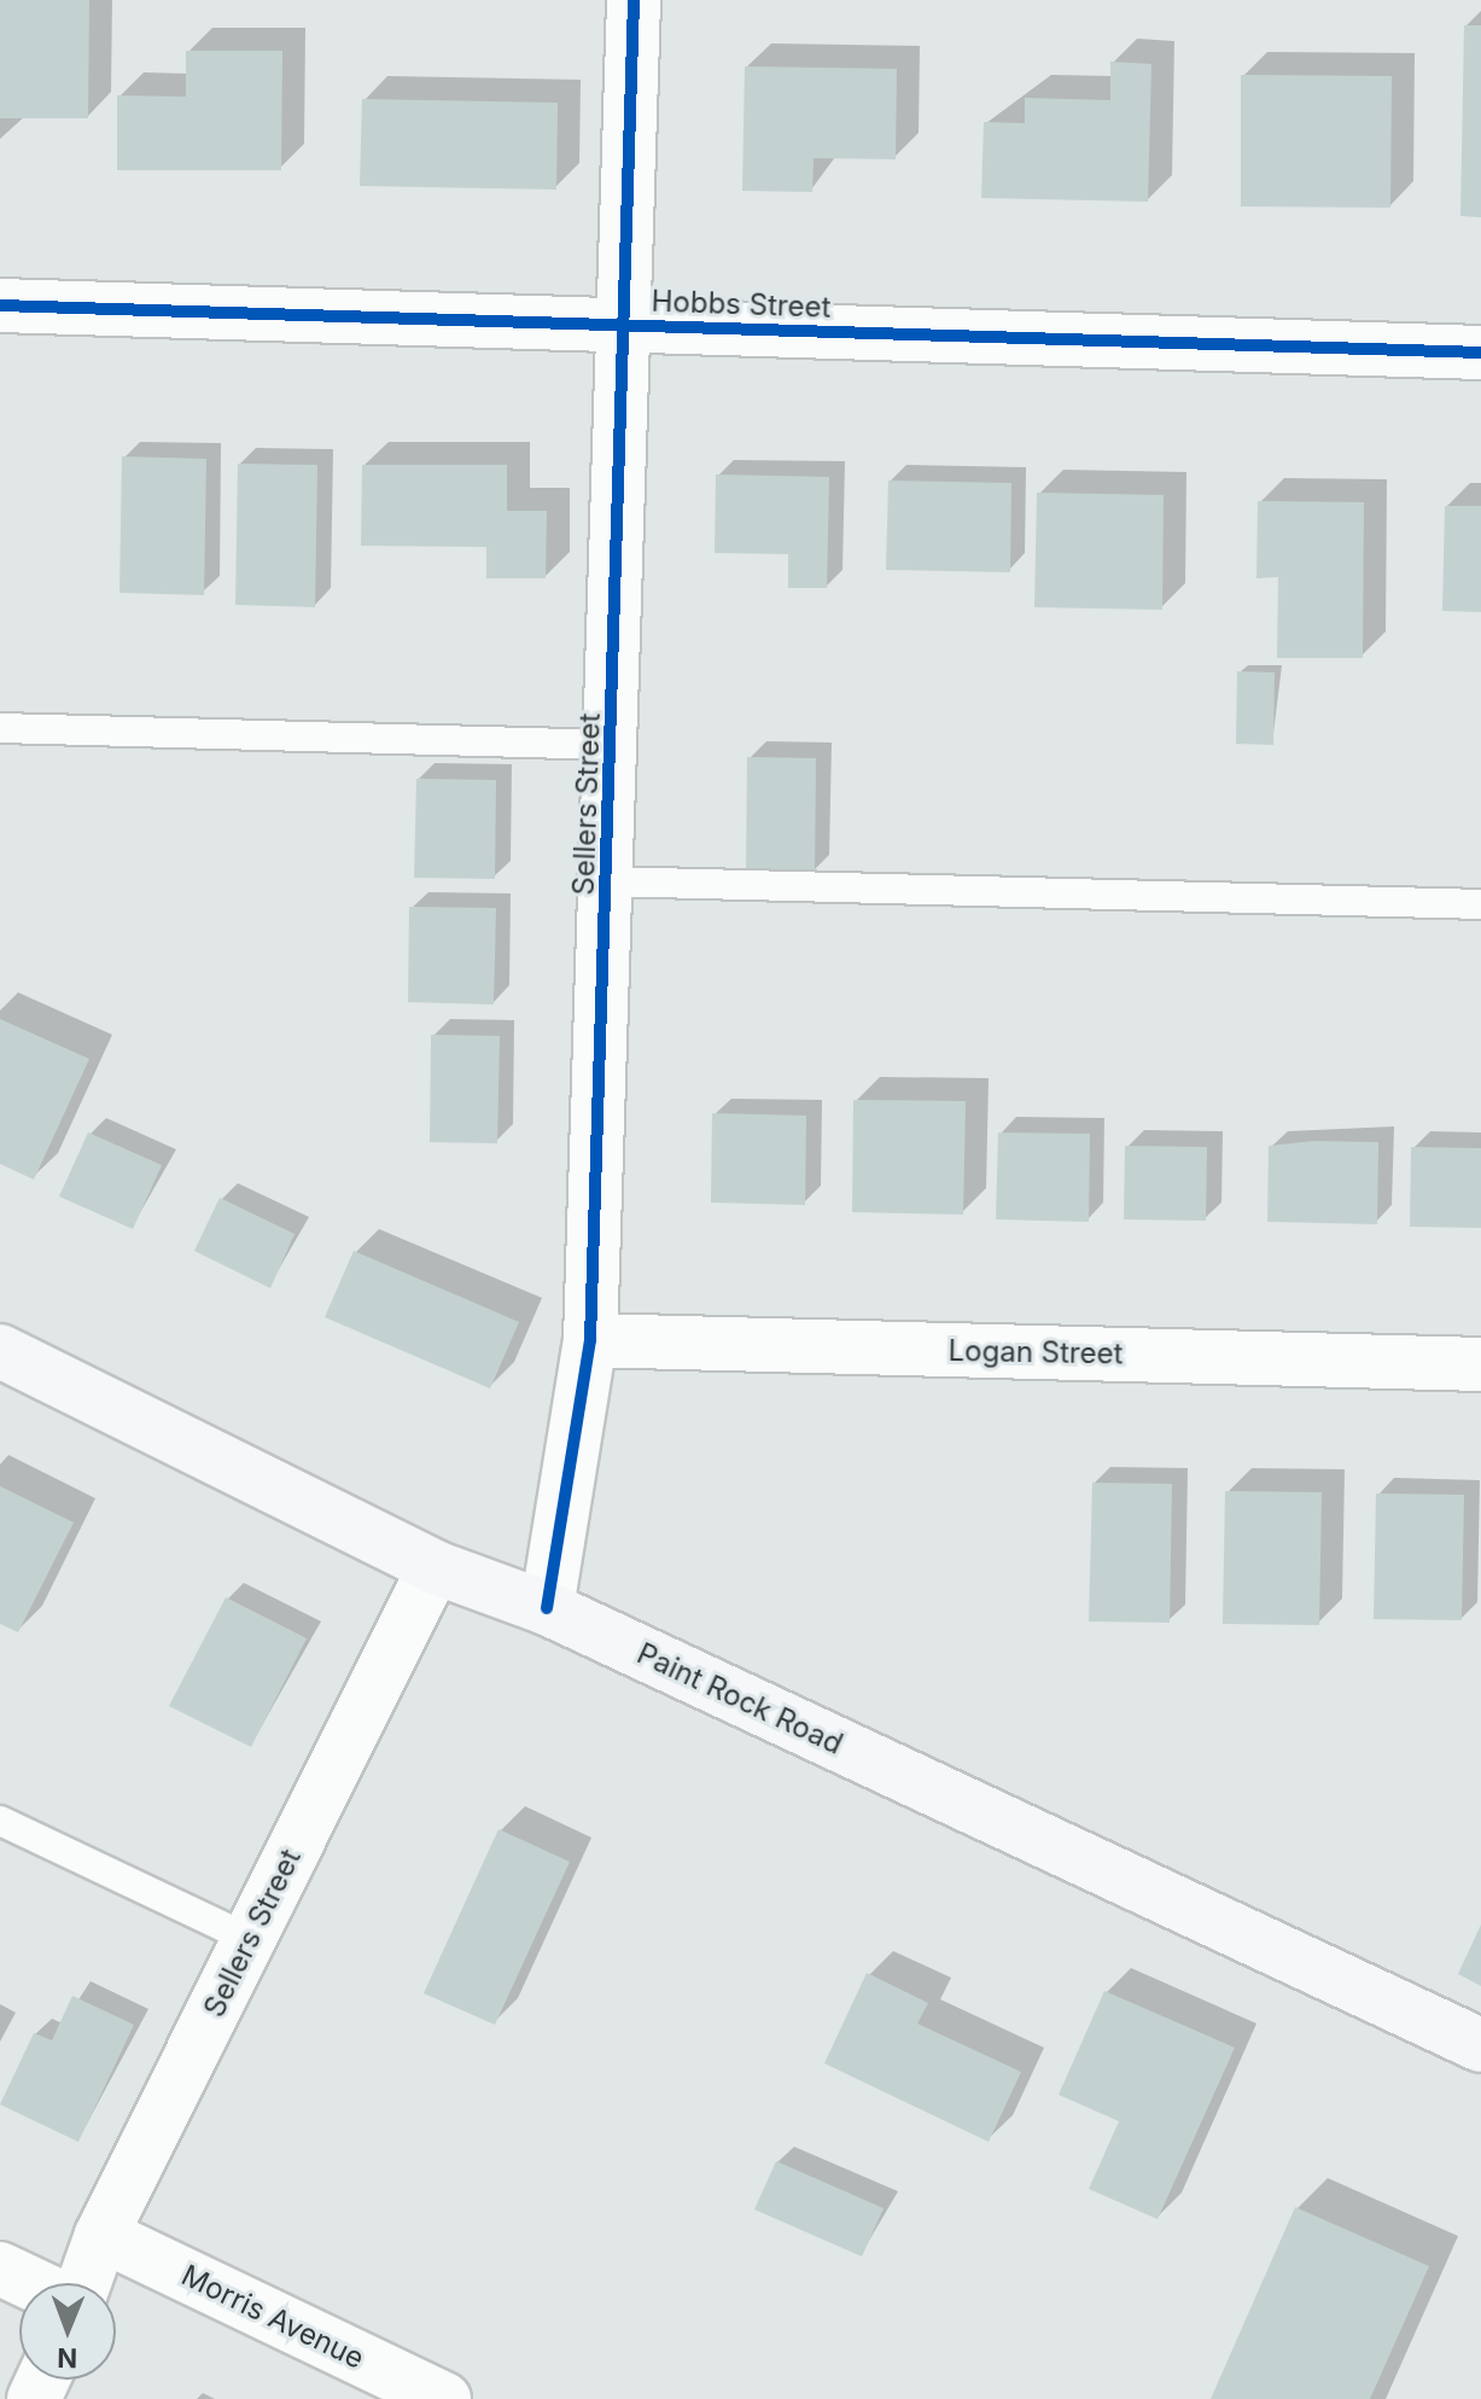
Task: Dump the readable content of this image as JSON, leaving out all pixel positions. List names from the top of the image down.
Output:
{
  "streets": {
    "main road": ["Paint Rock Road"],
    "street": [
      "Hobbs Street",
      "Sellers Street",
      "Logan Street",
      "Morris Avenue"
    ]
  },
  "crossings": [
    ["Hobbs Street", "Sellers Street"],
    ["Sellers Street", "Logan Street"],
    ["Sellers Street", "Paint Rock Road"],
    ["Sellers Street", "Morris Avenue"]
  ],
  "north": "bottom"
}
